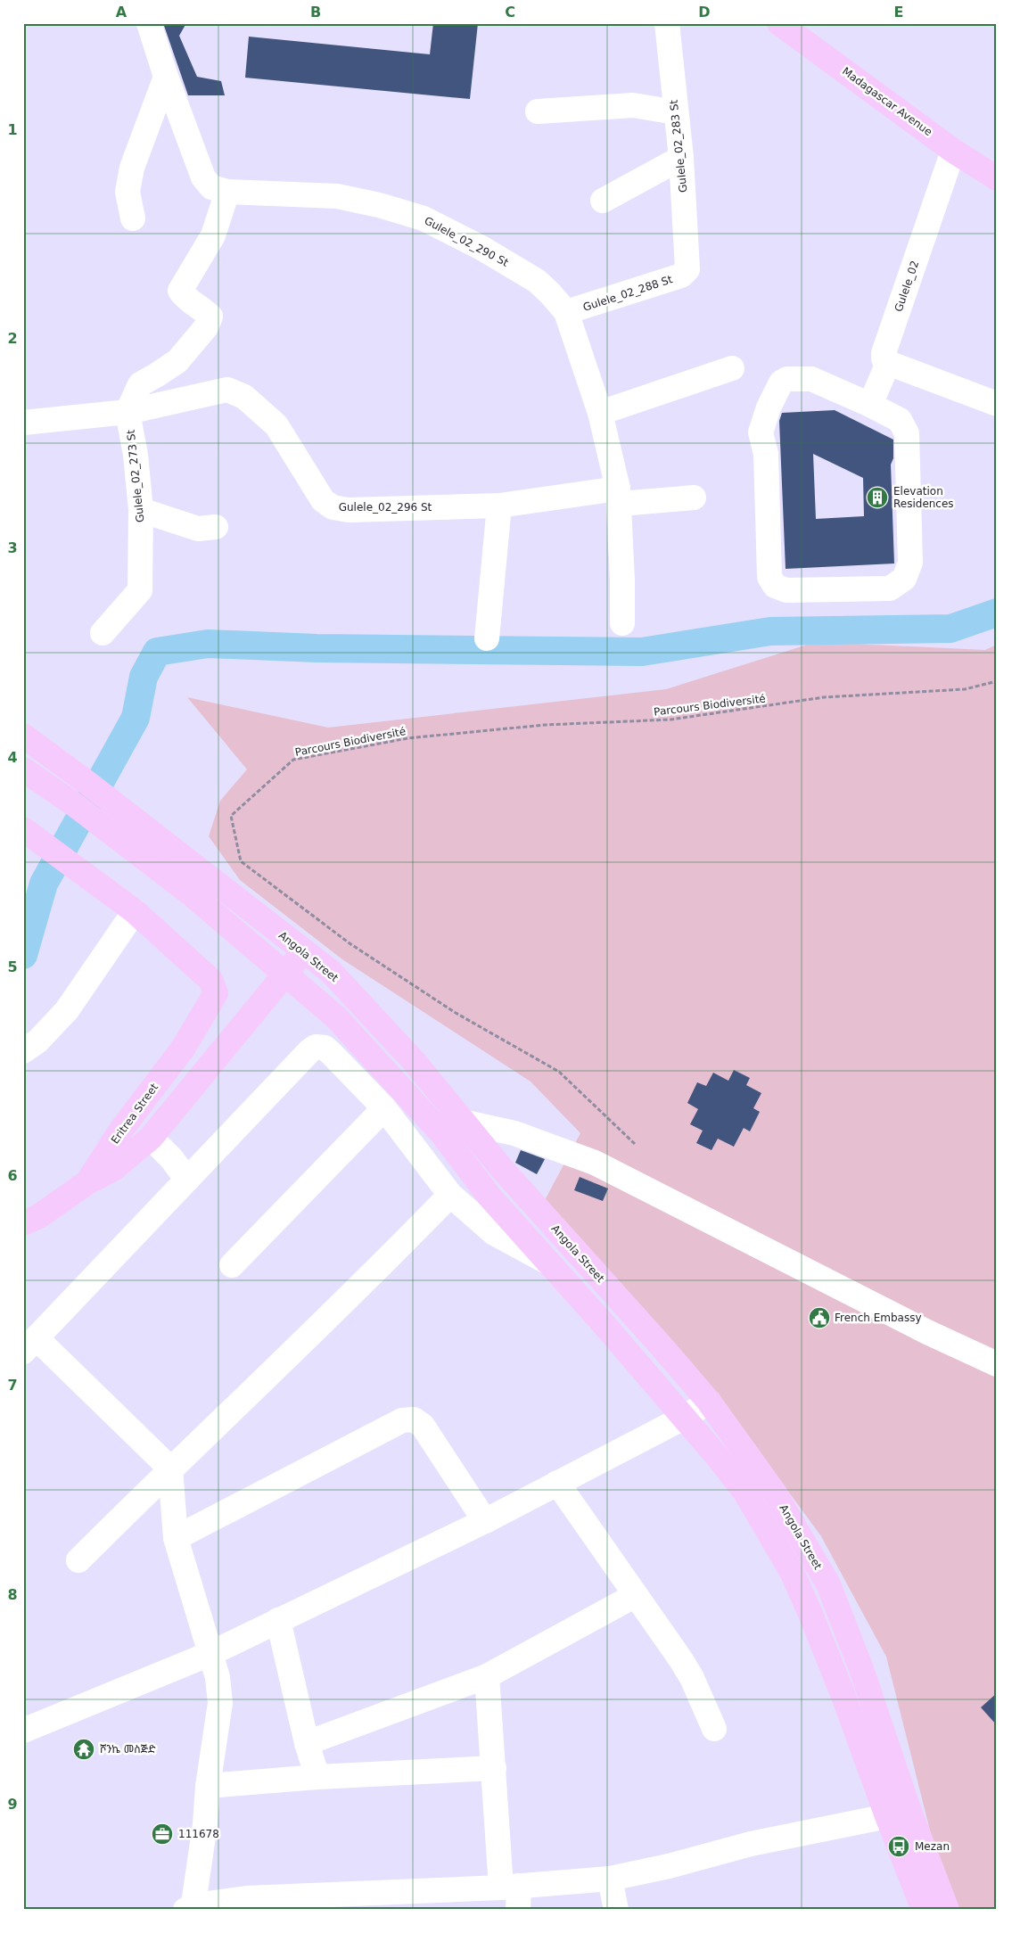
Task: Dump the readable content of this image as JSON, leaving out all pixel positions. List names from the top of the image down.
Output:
{
  "streets": {
    "main road": ["Madagascar Avenue", "Angola Street", "Eritrea Street"],
    "street": [
      "Gulele_02_283 St",
      "Gulele_02_290 St",
      "Gulele_02",
      "Gulele_02_288 St",
      "Gulele_02_273 St",
      "Gulele_02_296 St"
    ],
    "path": ["Parcours Biodiversité"]
  },
  "crossings": [
    ["Madagascar Avenue", "Gulele_02"],
    ["Gulele_02_283 St", "Gulele_02_288 St"],
    ["Gulele_02_290 St", "Gulele_02_288 St"],
    ["Gulele_02_290 St", "Gulele_02_296 St"],
    ["Gulele_02_273 St", "Gulele_02_296 St"]
  ],
  "places": {
    "building": ["Elevation Residences"],
    "public building": ["French Embassy"],
    "temple": ["ሾንኬ መስጅድ"],
    "office": ["111678"],
    "bus stop": ["Mezan"]
  },
  "grid": {
    "columns": [
      "A",
      "B",
      "C",
      "D",
      "E"
    ],
    "rows": [
      "1",
      "2",
      "3",
      "4",
      "5",
      "6",
      "7",
      "8",
      "9"
    ]
  }
}
